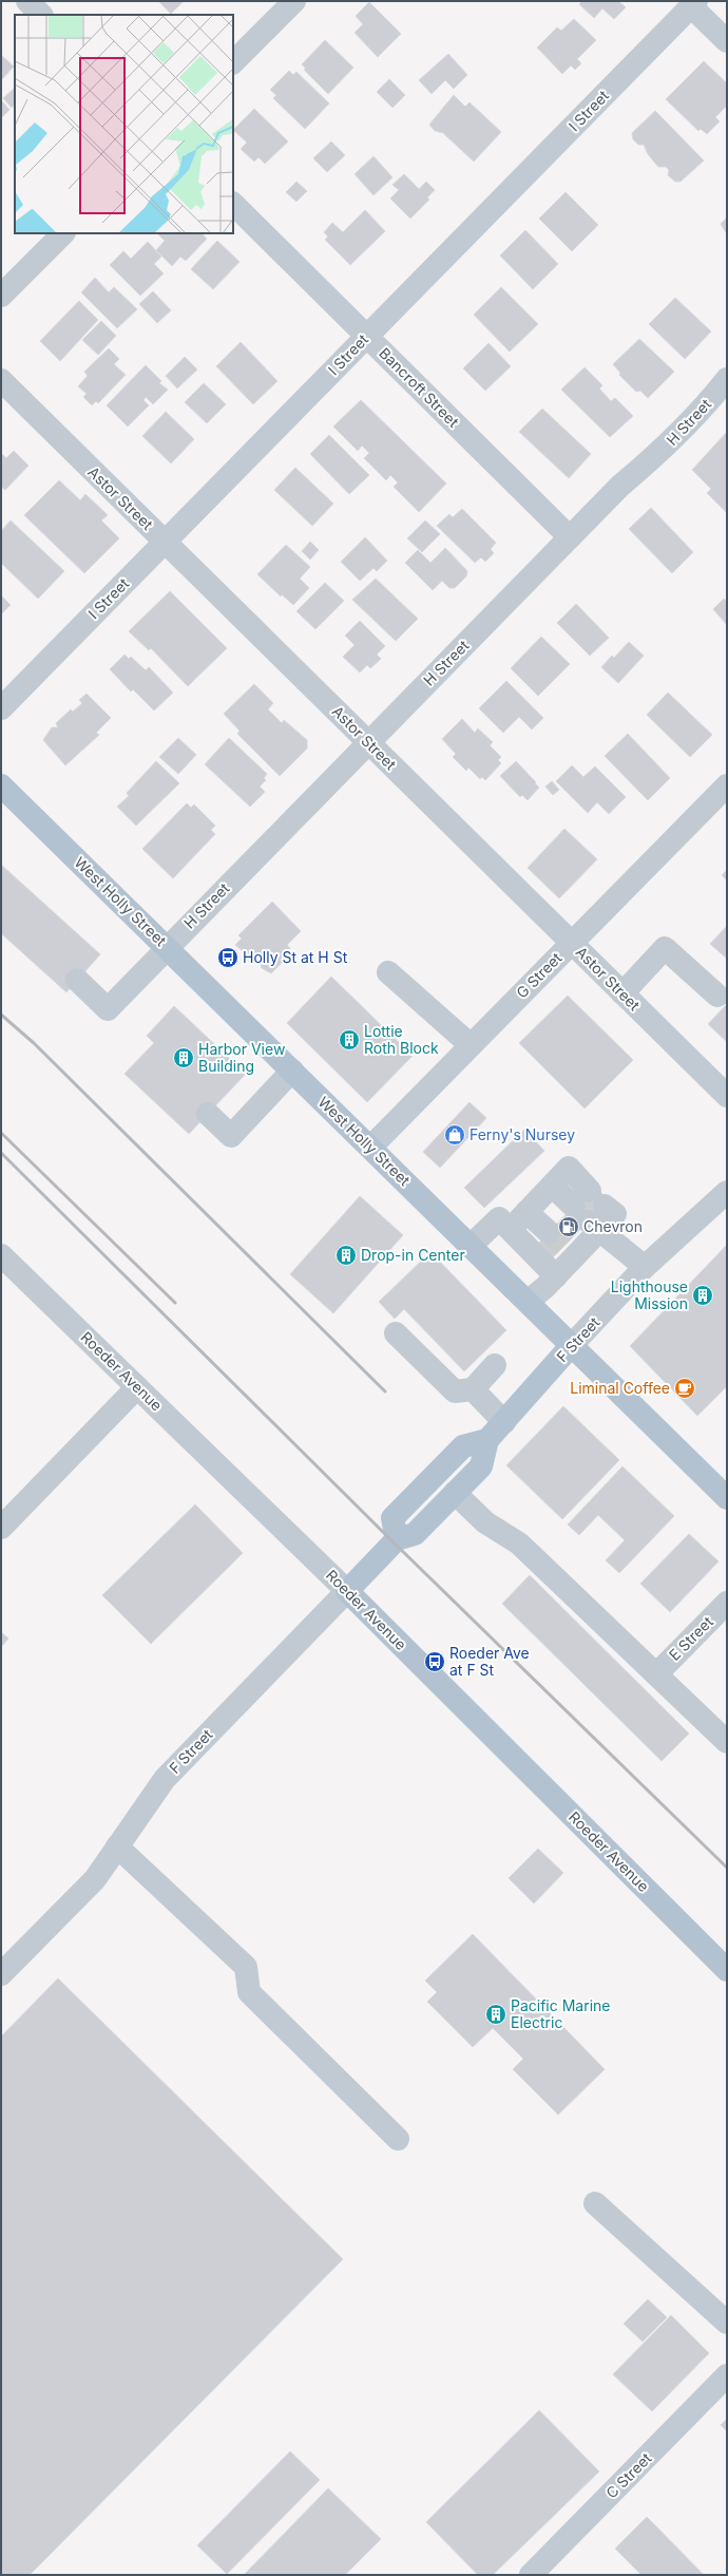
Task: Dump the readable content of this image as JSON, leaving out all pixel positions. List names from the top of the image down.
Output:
{
  "streets": {
    "main road": ["West Holly Street", "F Street", "Roeder Avenue"],
    "street": [
      "I Street",
      "Bancroft Street",
      "H Street",
      "Astor Street",
      "G Street",
      "E Street",
      "C Street"
    ]
  },
  "crossings": [
    ["I Street", "Bancroft Street"],
    ["I Street", "Astor Street"],
    ["Bancroft Street", "H Street"],
    ["H Street", "Astor Street"],
    ["H Street", "West Holly Street"],
    ["Astor Street", "G Street"],
    ["West Holly Street", "G Street"],
    ["West Holly Street", "F Street"],
    ["F Street", "Roeder Avenue"]
  ],
  "places": {
    "bus stop": ["Holly St at H St", "Roeder Ave at F St"],
    "building": [
      "Lottie Roth Block",
      "Harbor View Building",
      "Drop-in Center",
      "Lighthouse Mission",
      "Pacific Marine Electric"
    ],
    "shop": ["Ferny's Nursey"],
    "fuel station": ["Chevron"],
    "cafe": ["Liminal Coffee"]
  }
}
